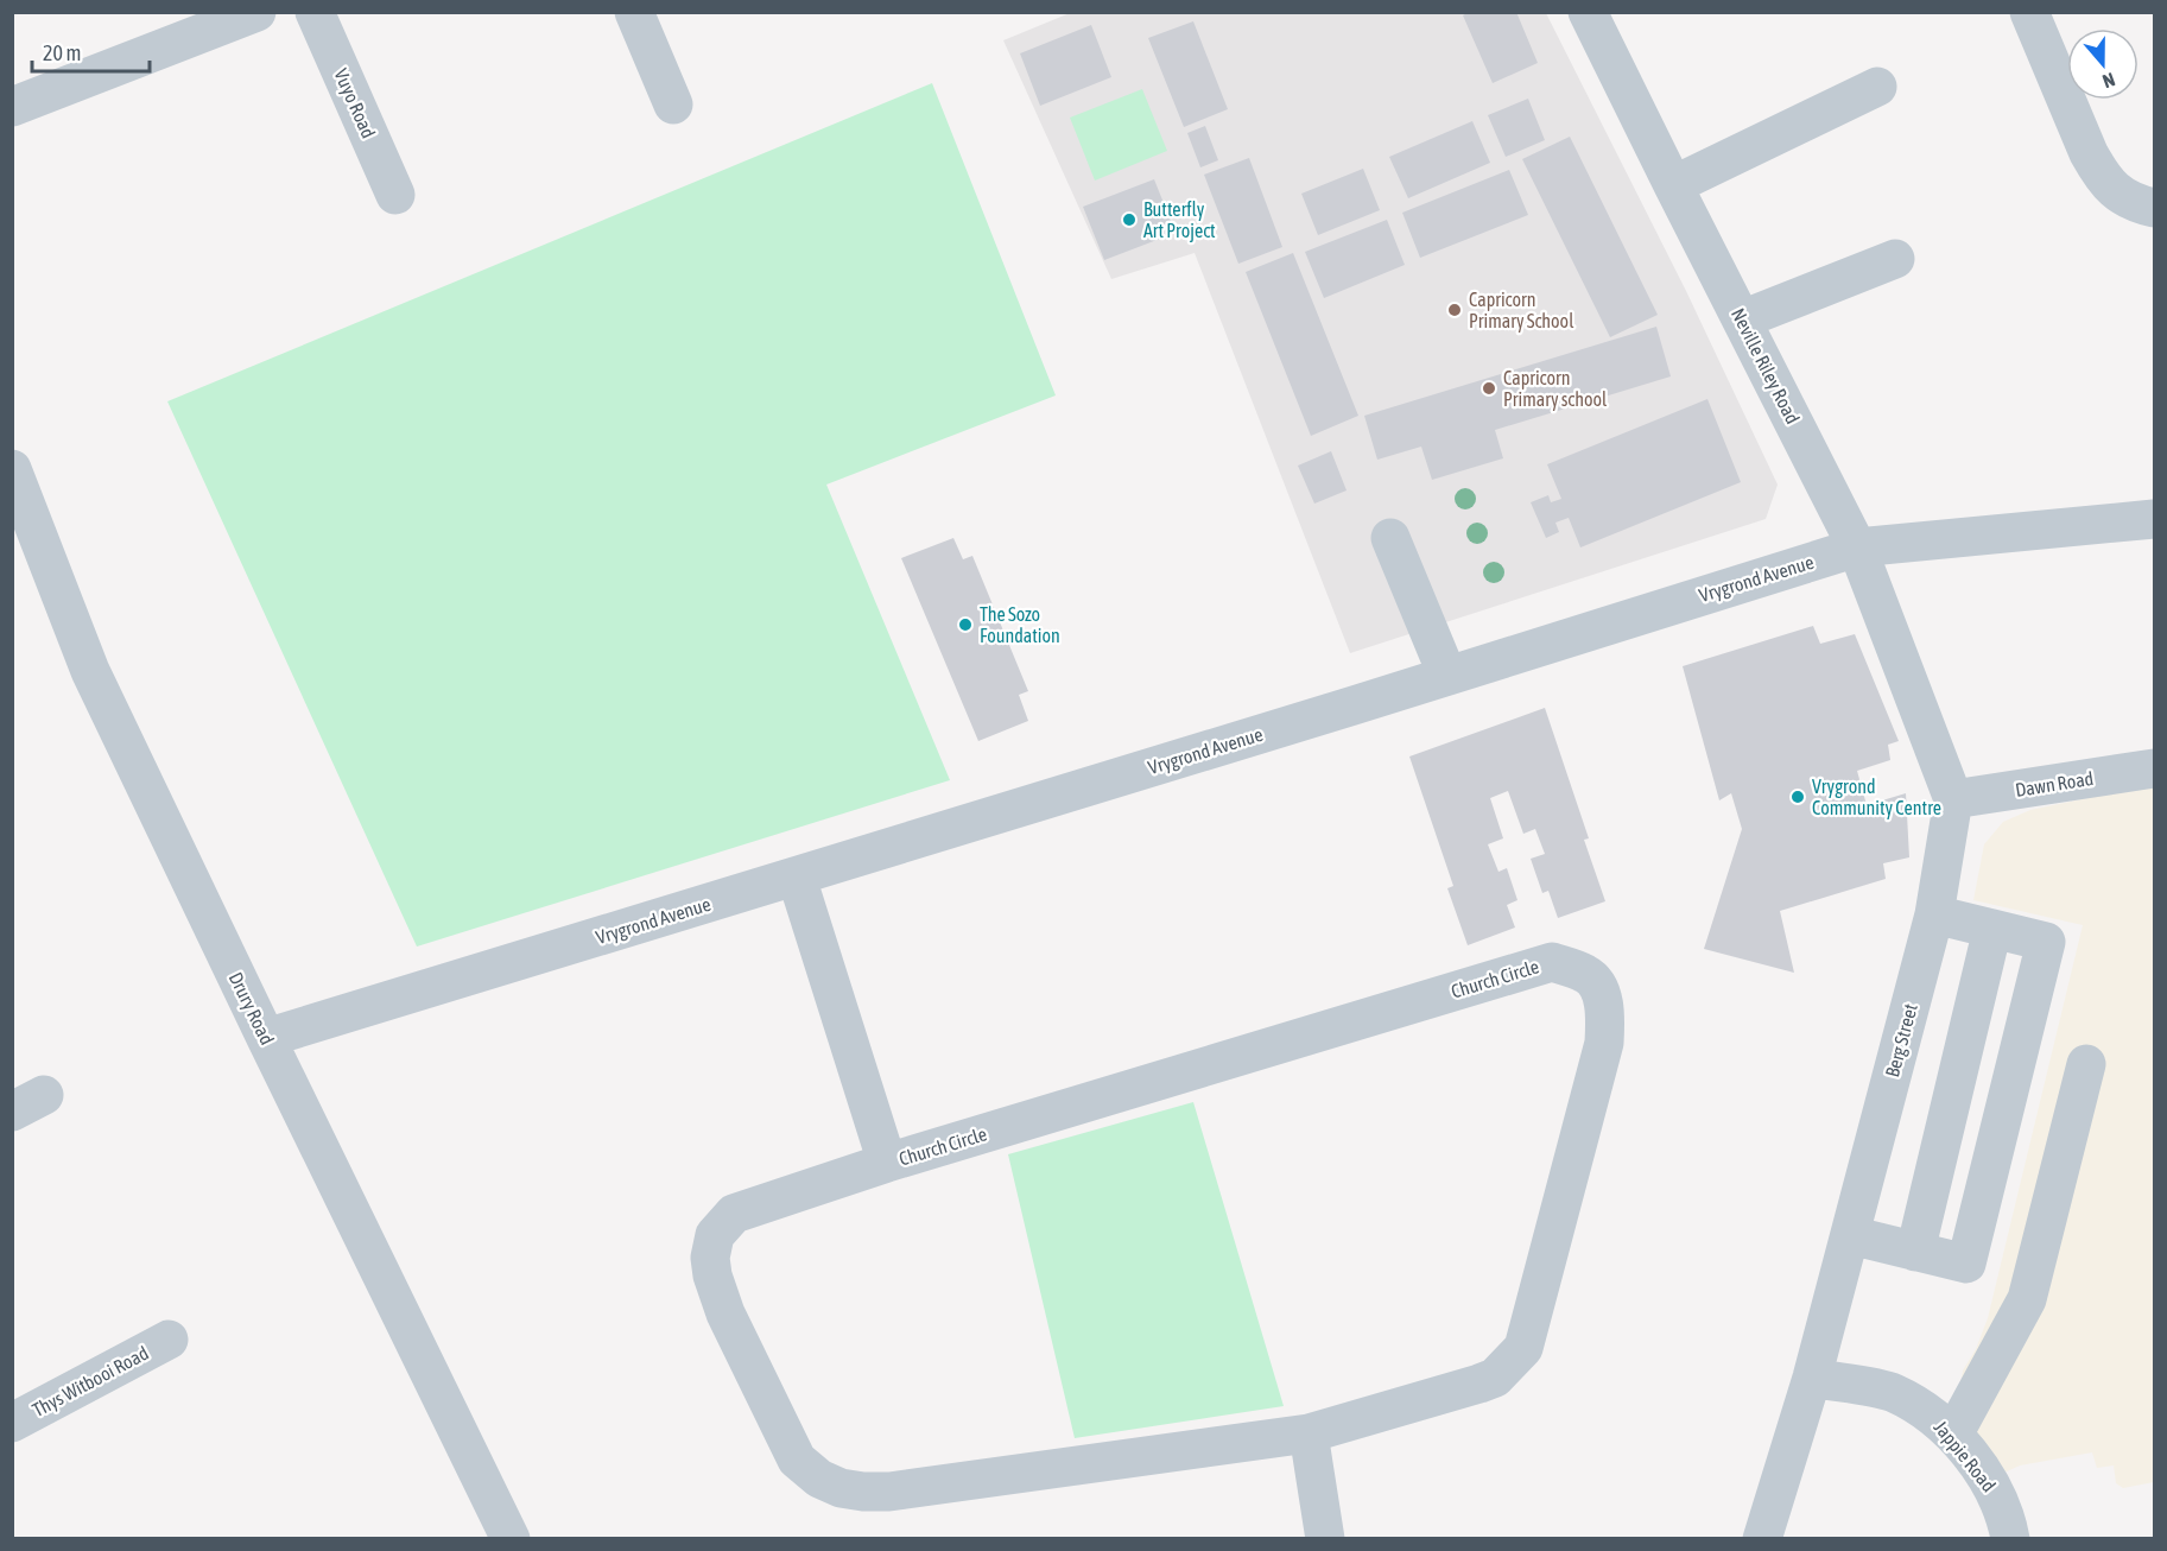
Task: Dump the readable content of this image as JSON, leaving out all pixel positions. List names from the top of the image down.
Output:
{
  "streets": {
    "street": [
      "Vuyo Road",
      "Neville Riley Road",
      "Vrygrond Avenue",
      "Dawn Road",
      "Church Circle",
      "Drury Road",
      "Berg Street",
      "Thys Witbooi Road",
      "Jappie Road"
    ]
  },
  "crossings": [
    ["Neville Riley Road", "Vrygrond Avenue"],
    ["Vrygrond Avenue", "Church Circle"],
    ["Vrygrond Avenue", "Drury Road"],
    ["Dawn Road", "Berg Street"],
    ["Berg Street", "Jappie Road"]
  ],
  "places": [
    "Butterfly Art Project",
    "Capricorn Primary School",
    "Capricorn Primary school",
    "The Sozo Foundation",
    "Vrygrond Community Centre"
  ],
  "scale_bar": "20 m",
  "north": "bottom"
}
